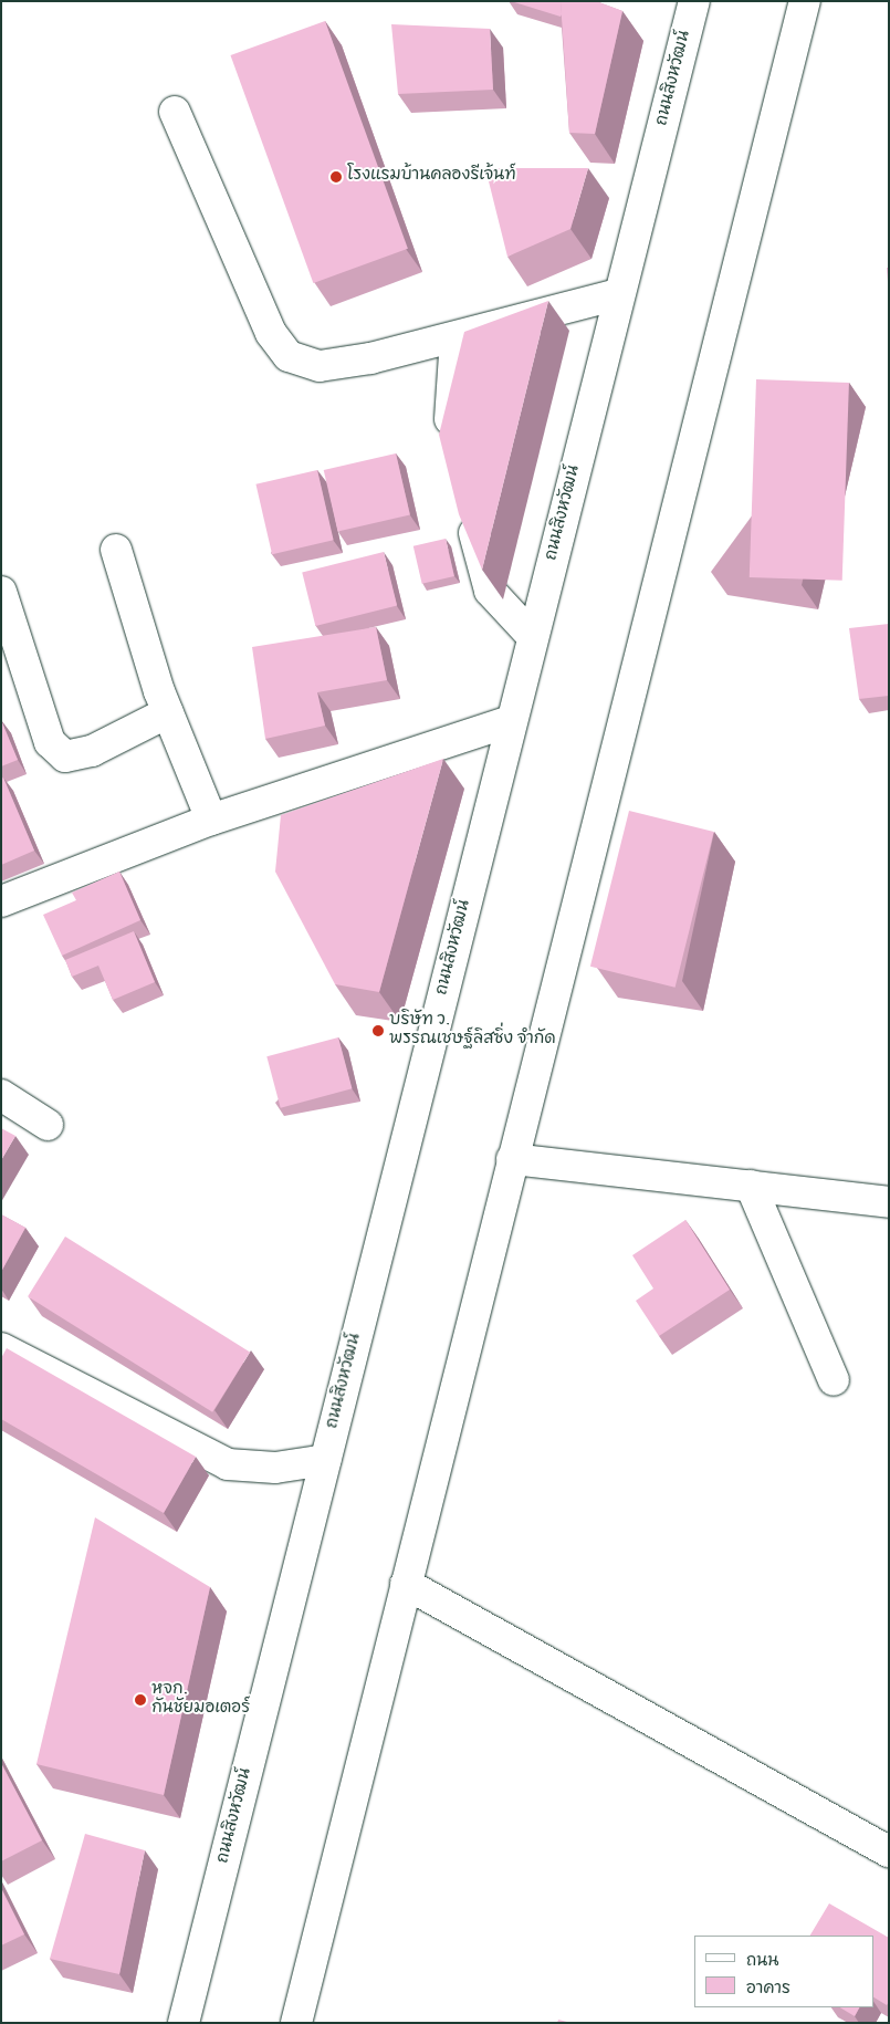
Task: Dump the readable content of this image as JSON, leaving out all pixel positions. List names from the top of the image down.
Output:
{
  "streets": {
    "main road": ["ถนนสิงหวัฒน์"]
  },
  "places": ["โรงแรมบ้านคลองรีเจ้นท์", "บริษัท ว. พรรณเชษฐ์ลิสซิ่ง จำกัด", "หจก. กันชัยมอเตอร์"],
  "legend": ["ถนน", "อาคาร"]
}
